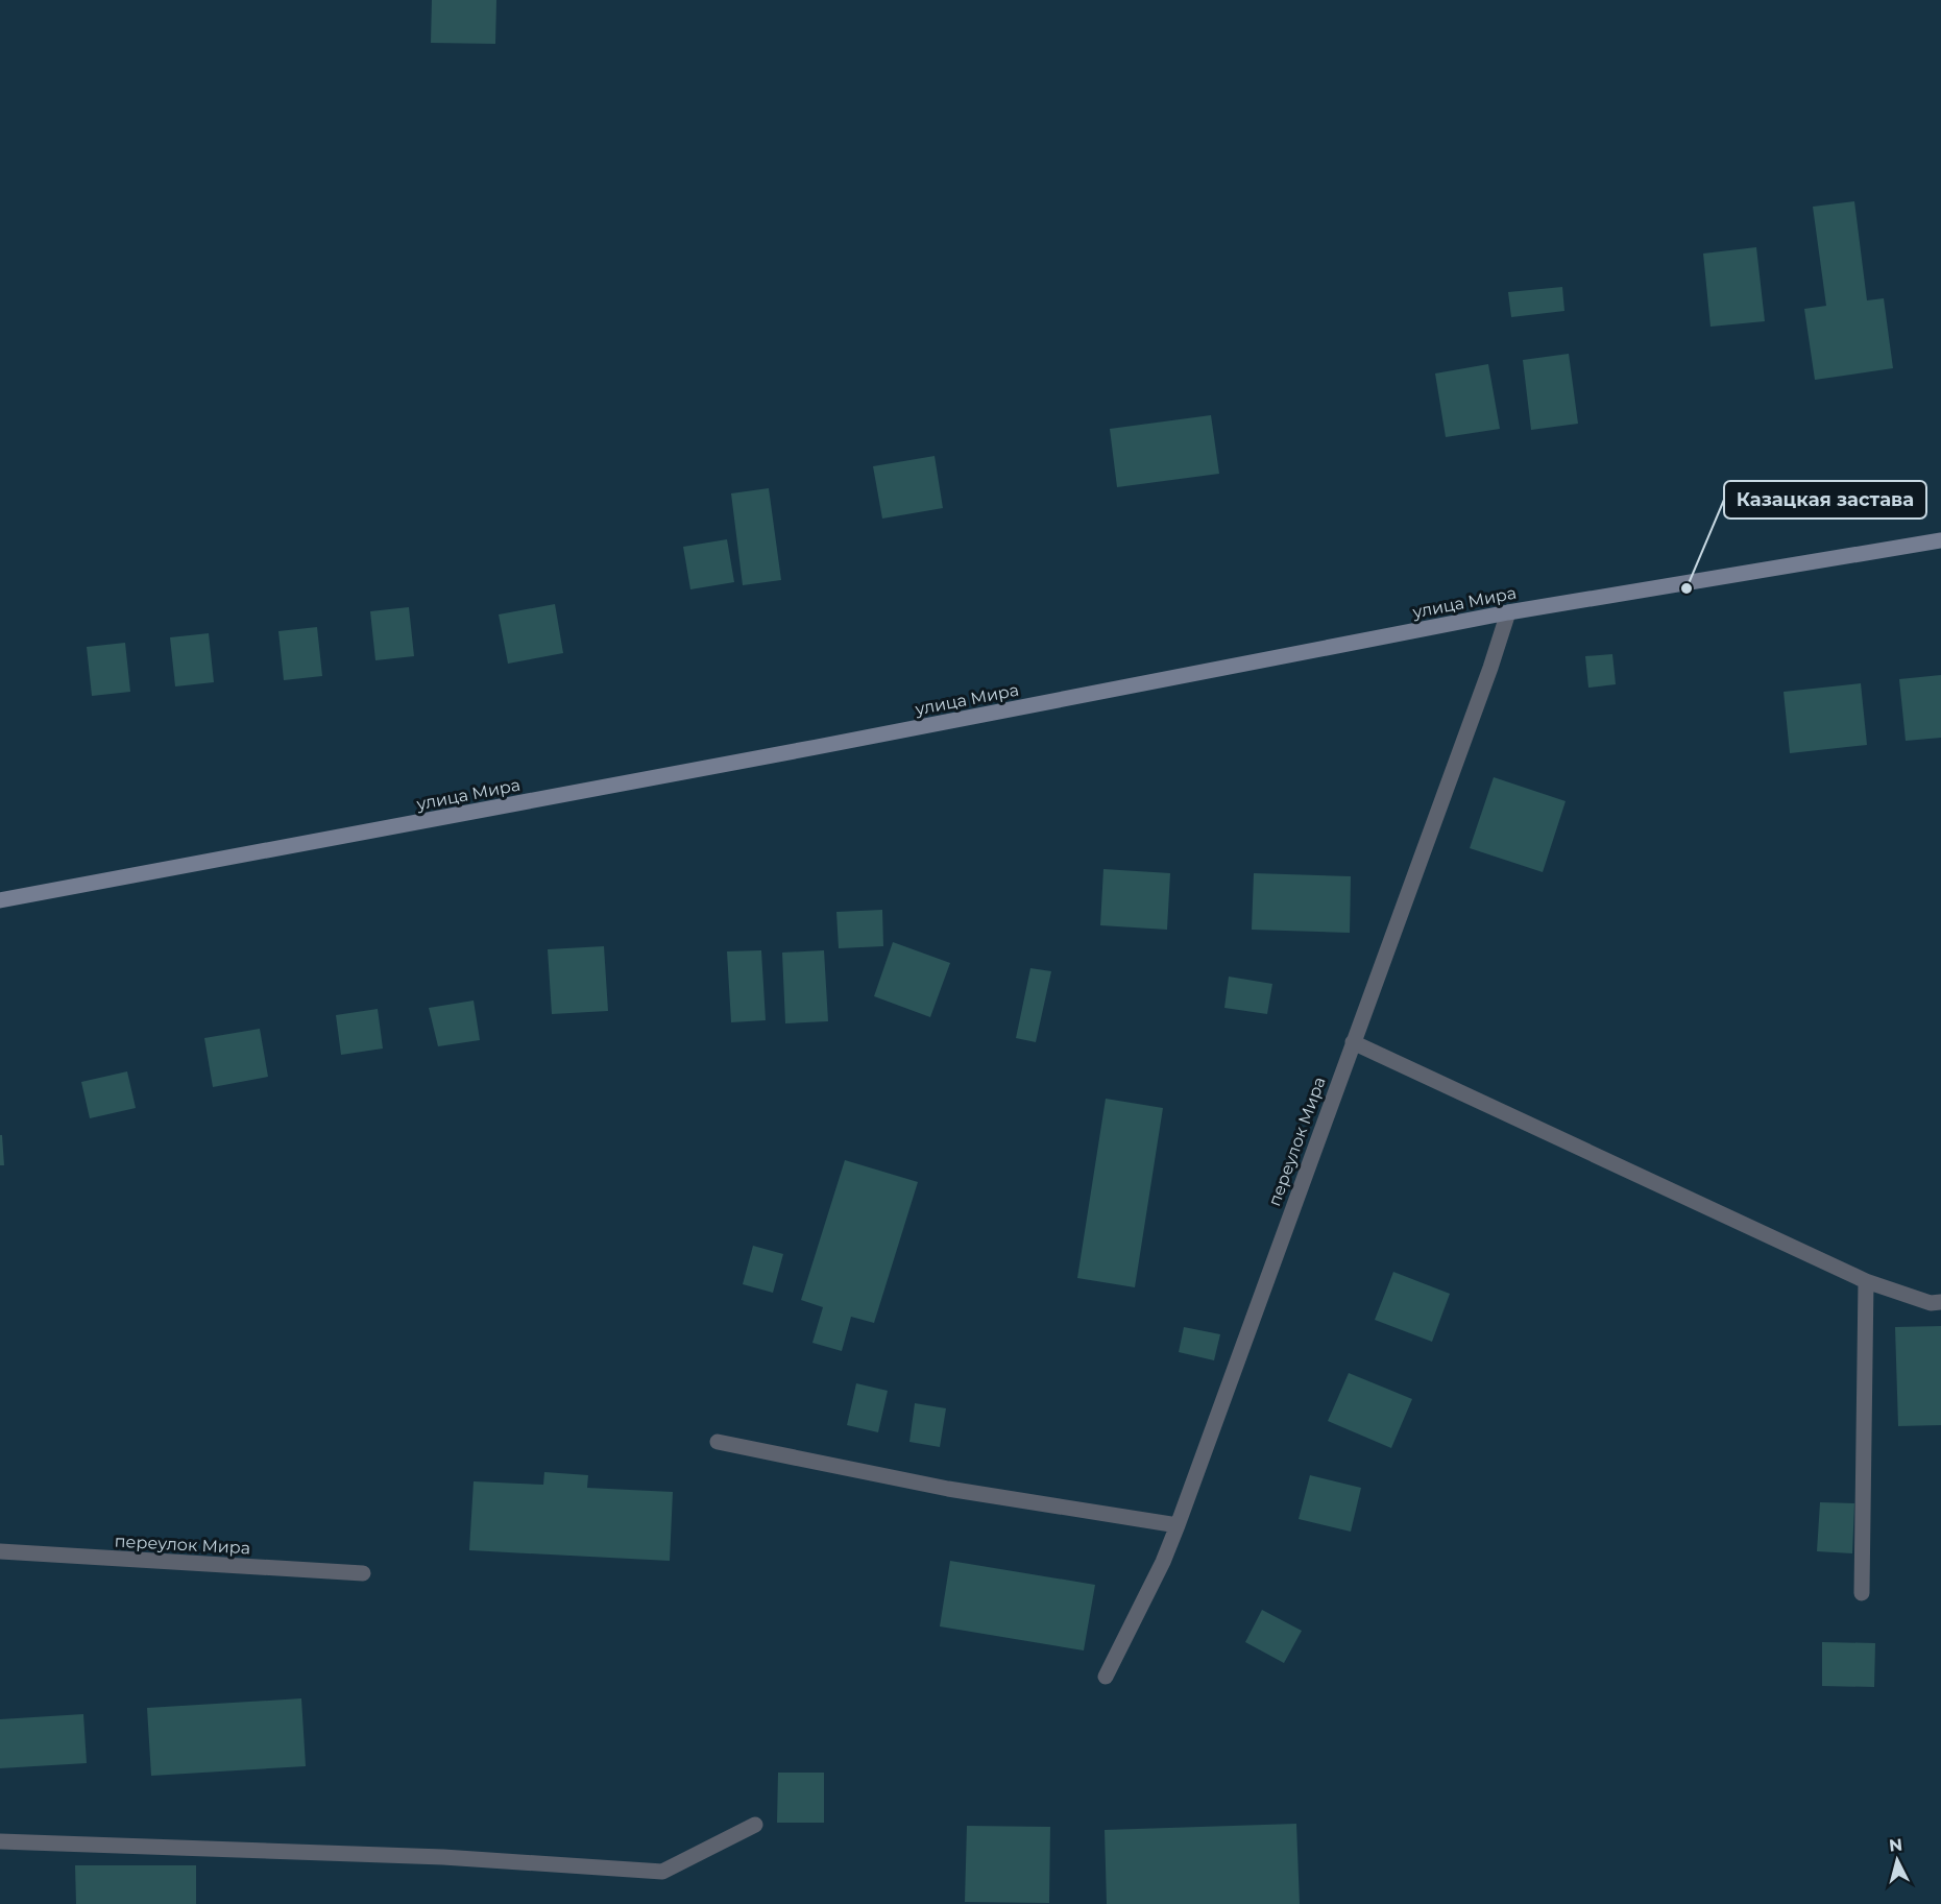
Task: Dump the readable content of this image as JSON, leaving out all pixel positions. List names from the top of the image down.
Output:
{
  "streets": {
    "main road": ["улица Мира"],
    "lane": ["переулок Мира"]
  },
  "crossings": [
    ["улица Мира", "переулок Мира"]
  ],
  "places": ["Казацкая застава"],
  "north": "top"
}
